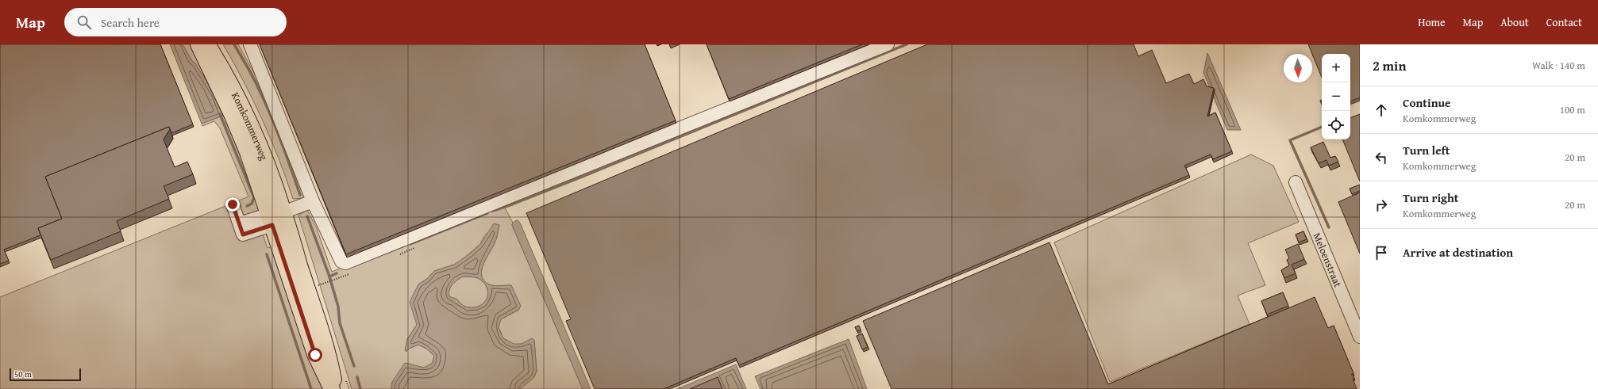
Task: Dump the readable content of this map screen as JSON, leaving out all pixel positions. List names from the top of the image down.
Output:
{
  "streets": {
    "main road": ["Komkommerweg"],
    "street": ["Meloenstraat"]
  },
  "scale_bar": "50 m",
  "north": "bottom",
  "page": {
    "header": "Map",
    "search": "Search here",
    "nav": [
      "Home",
      "Map",
      "About",
      "Contact"
    ],
    "heading": ["2 min", "Walk · 140 m"],
    "map_buttons": ["+", "−"],
    "list": [
      ["Continue", "Komkommerweg", "100 m"],
      ["Turn left", "Komkommerweg", "20 m"],
      ["Turn right", "Komkommerweg", "20 m"],
      "Arrive at destination"
    ],
    "scale": "50 m"
  }
}
